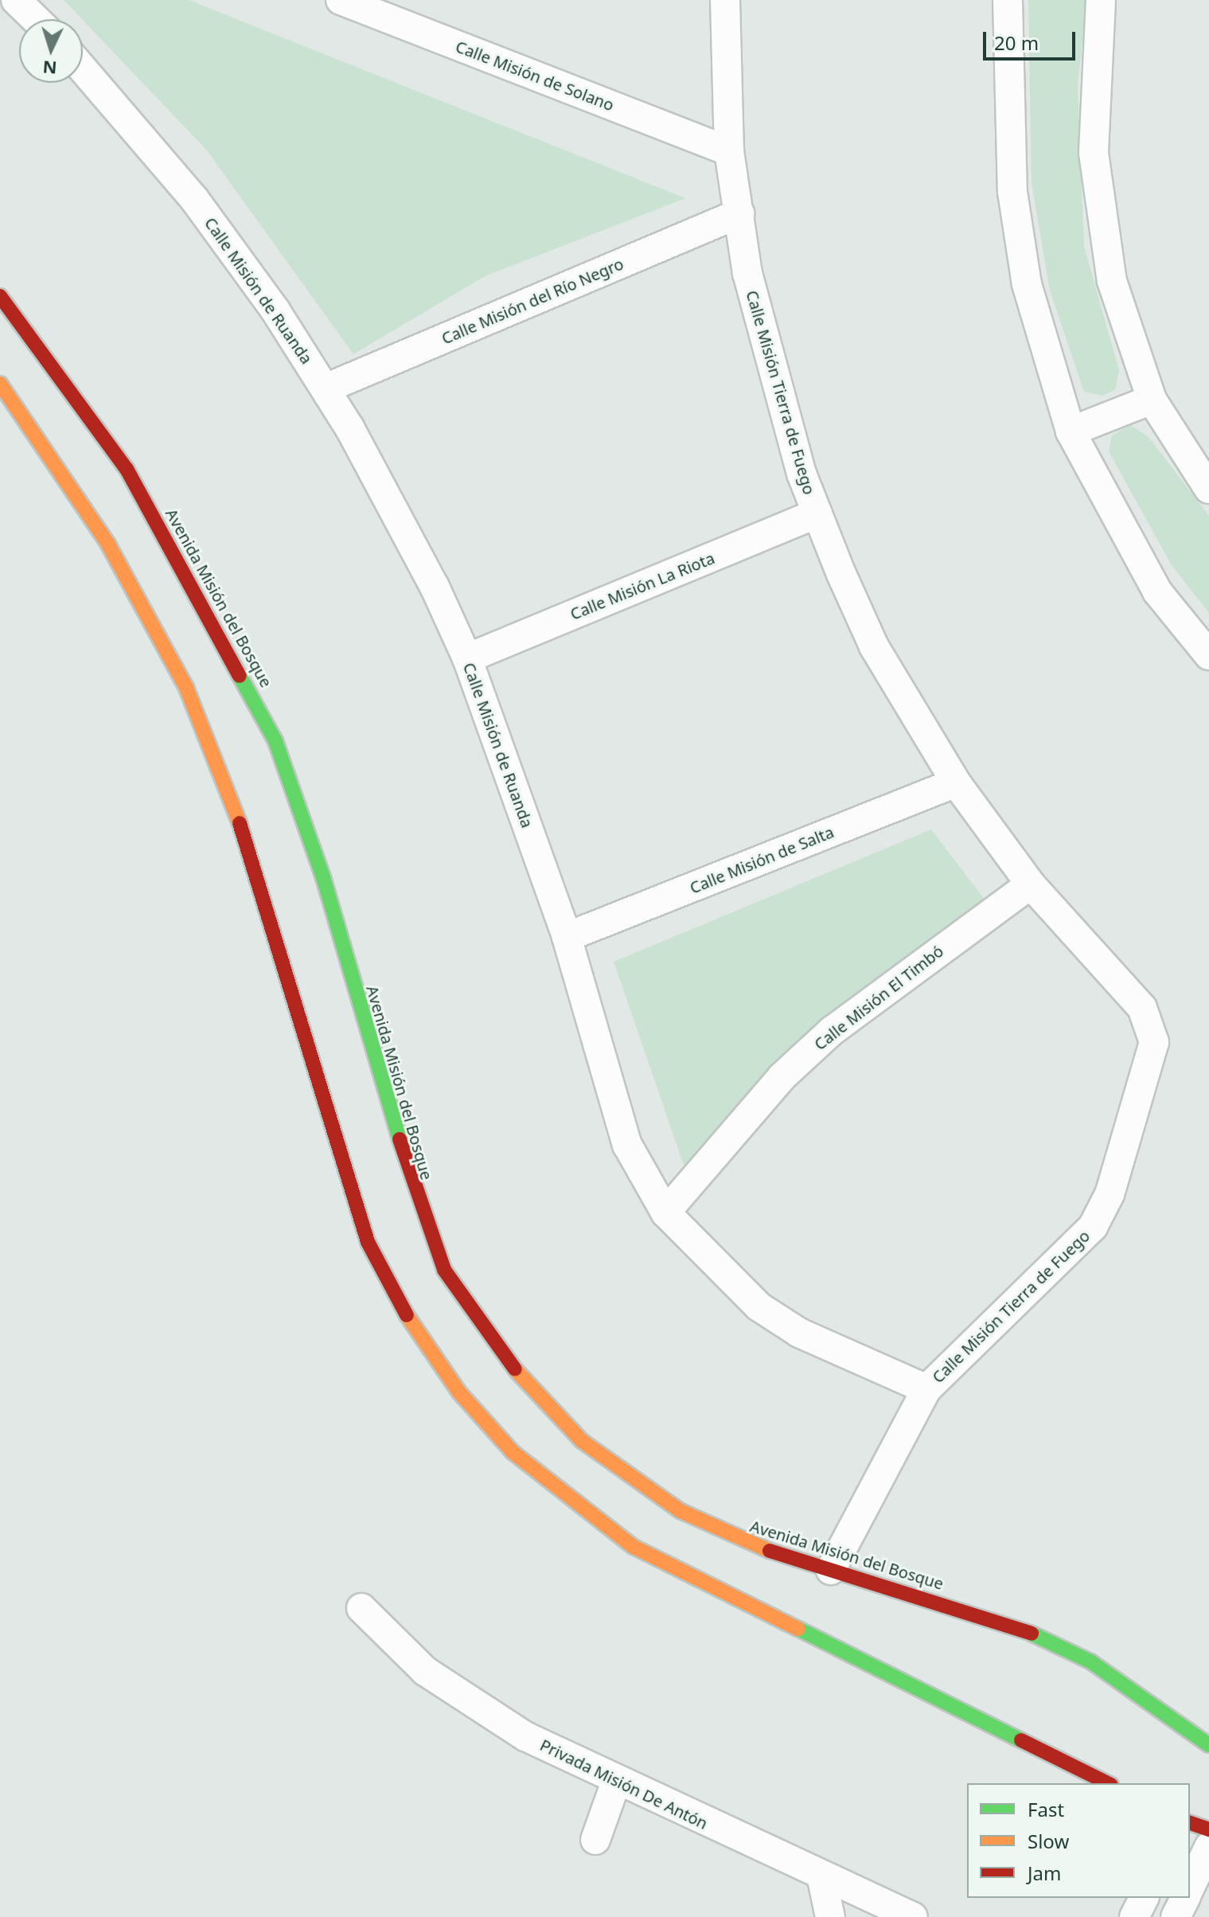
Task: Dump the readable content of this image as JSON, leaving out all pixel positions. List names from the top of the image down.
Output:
{
  "streets": {
    "main road": ["Avenida Misión del Bosque"],
    "street": [
      "Calle Misión de Solano",
      "Calle Misión de Ruanda",
      "Calle Misión del Río Negro",
      "Calle Misión Tierra de Fuego",
      "Calle Misión La Riota",
      "Calle Misión de Salta",
      "Calle Misión El Timbó",
      "Privada Misión De Antón"
    ]
  },
  "crossings": [
    ["Calle Misión de Solano", "Calle Misión Tierra de Fuego"],
    ["Calle Misión de Ruanda", "Calle Misión del Río Negro"],
    ["Calle Misión de Ruanda", "Calle Misión Tierra de Fuego"],
    ["Calle Misión de Ruanda", "Calle Misión La Riota"],
    ["Calle Misión de Ruanda", "Calle Misión de Salta"],
    ["Calle Misión de Ruanda", "Calle Misión El Timbó"],
    ["Calle Misión del Río Negro", "Calle Misión Tierra de Fuego"],
    ["Calle Misión Tierra de Fuego", "Calle Misión La Riota"],
    ["Calle Misión Tierra de Fuego", "Avenida Misión del Bosque"],
    ["Calle Misión Tierra de Fuego", "Calle Misión de Salta"],
    ["Calle Misión Tierra de Fuego", "Calle Misión El Timbó"]
  ],
  "legend": ["Fast", "Slow", "Jam"],
  "scale_bar": "20 m",
  "north": "bottom"
}
